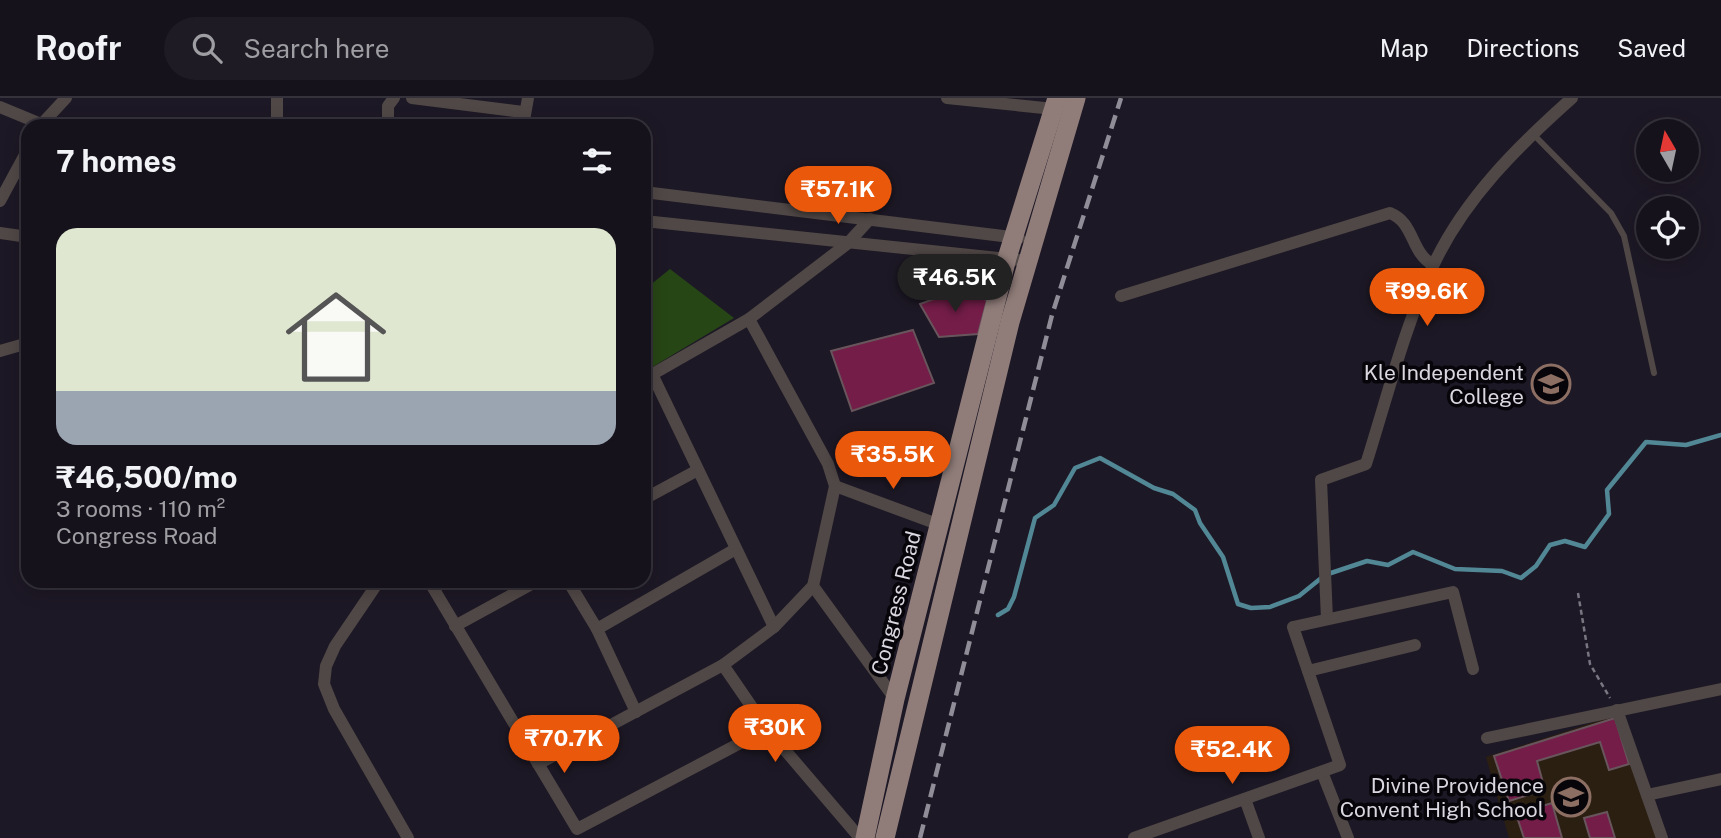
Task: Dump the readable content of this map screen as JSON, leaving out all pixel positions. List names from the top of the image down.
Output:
{
  "streets": {
    "highway": ["Congress Road"]
  },
  "places": {
    "school or university": ["Kle Independent College", "Divine Providence Convent High School"]
  },
  "north": "top",
  "page": {
    "header": "Roofr",
    "search": "Search here",
    "nav": ["Map", "Directions", "Saved"],
    "heading": "7 homes",
    "price": [
      "₹57.1K",
      "₹46.5K",
      "₹99.6K",
      "₹35.5K",
      "₹30K",
      "₹70.7K",
      "₹52.4K"
    ],
    "list": [
      {
        "name": "₹46,500/mo",
        "note": "3 rooms · 110 m² · Congress Road"
      }
    ]
  }
}
